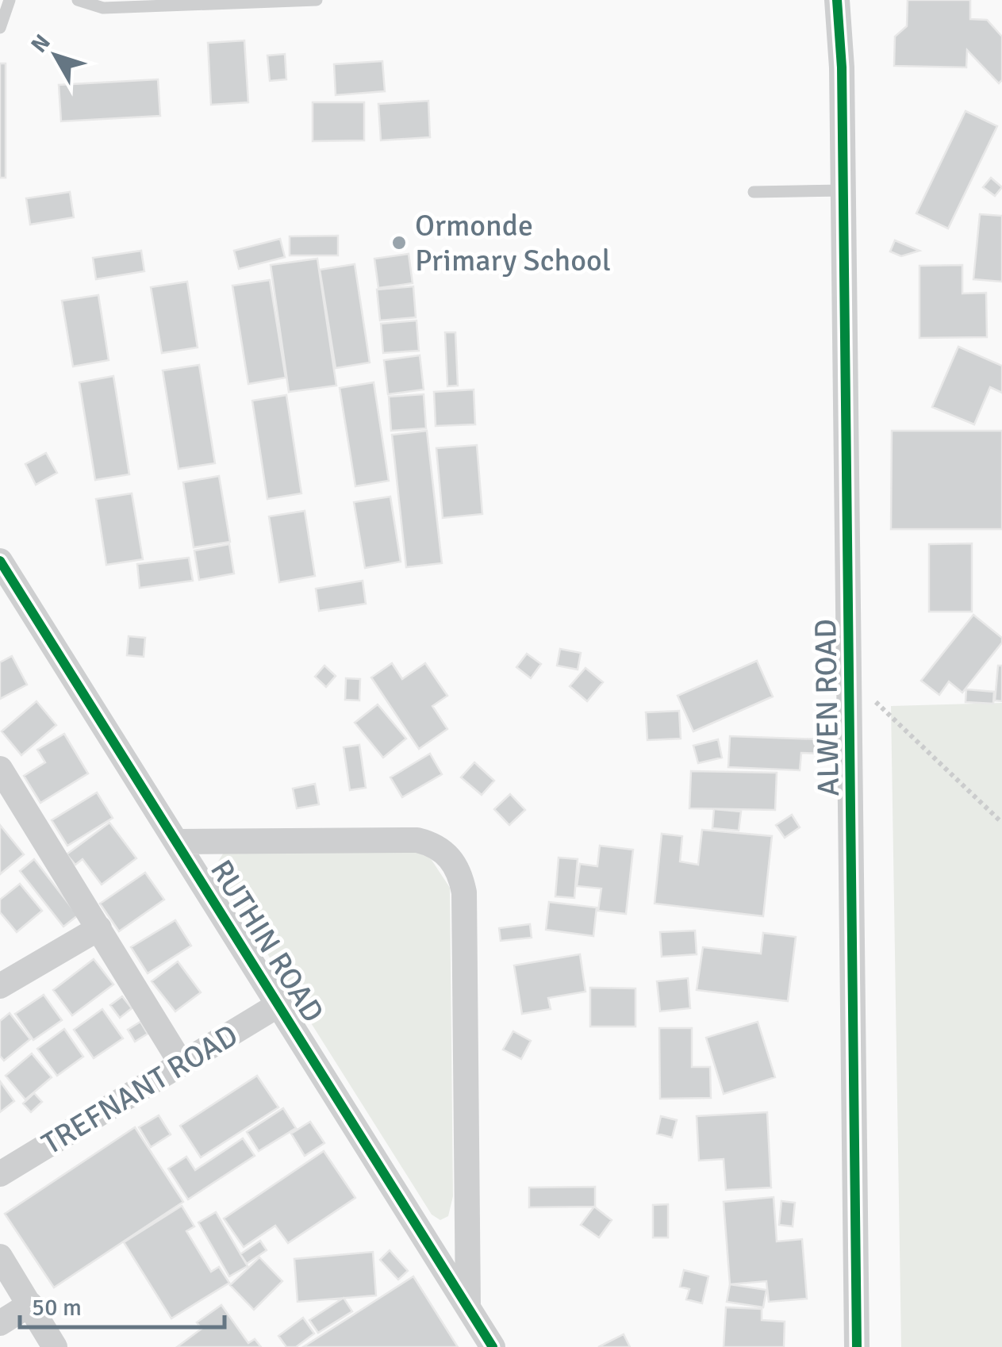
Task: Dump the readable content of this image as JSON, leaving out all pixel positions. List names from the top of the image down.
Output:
{
  "streets": {
    "street": ["ALWEN ROAD", "RUTHIN ROAD", "TREFNANT ROAD"]
  },
  "crossings": [
    ["RUTHIN ROAD", "TREFNANT ROAD"]
  ],
  "places": ["Ormonde Primary School"],
  "scale_bar": "50 m",
  "north": "top left"
}
